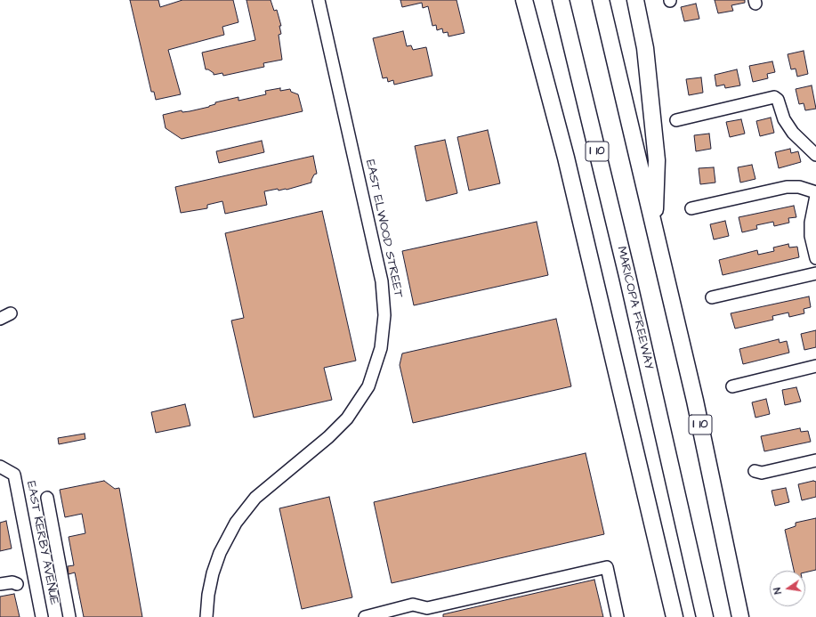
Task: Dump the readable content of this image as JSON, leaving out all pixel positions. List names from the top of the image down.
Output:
{
  "streets": {
    "highway": ["I 10", "MARICOPA FREEWAY"],
    "street": ["EAST ELWOOD STREET", "EAST KERBY AVENUE"]
  },
  "north": "left"
}
